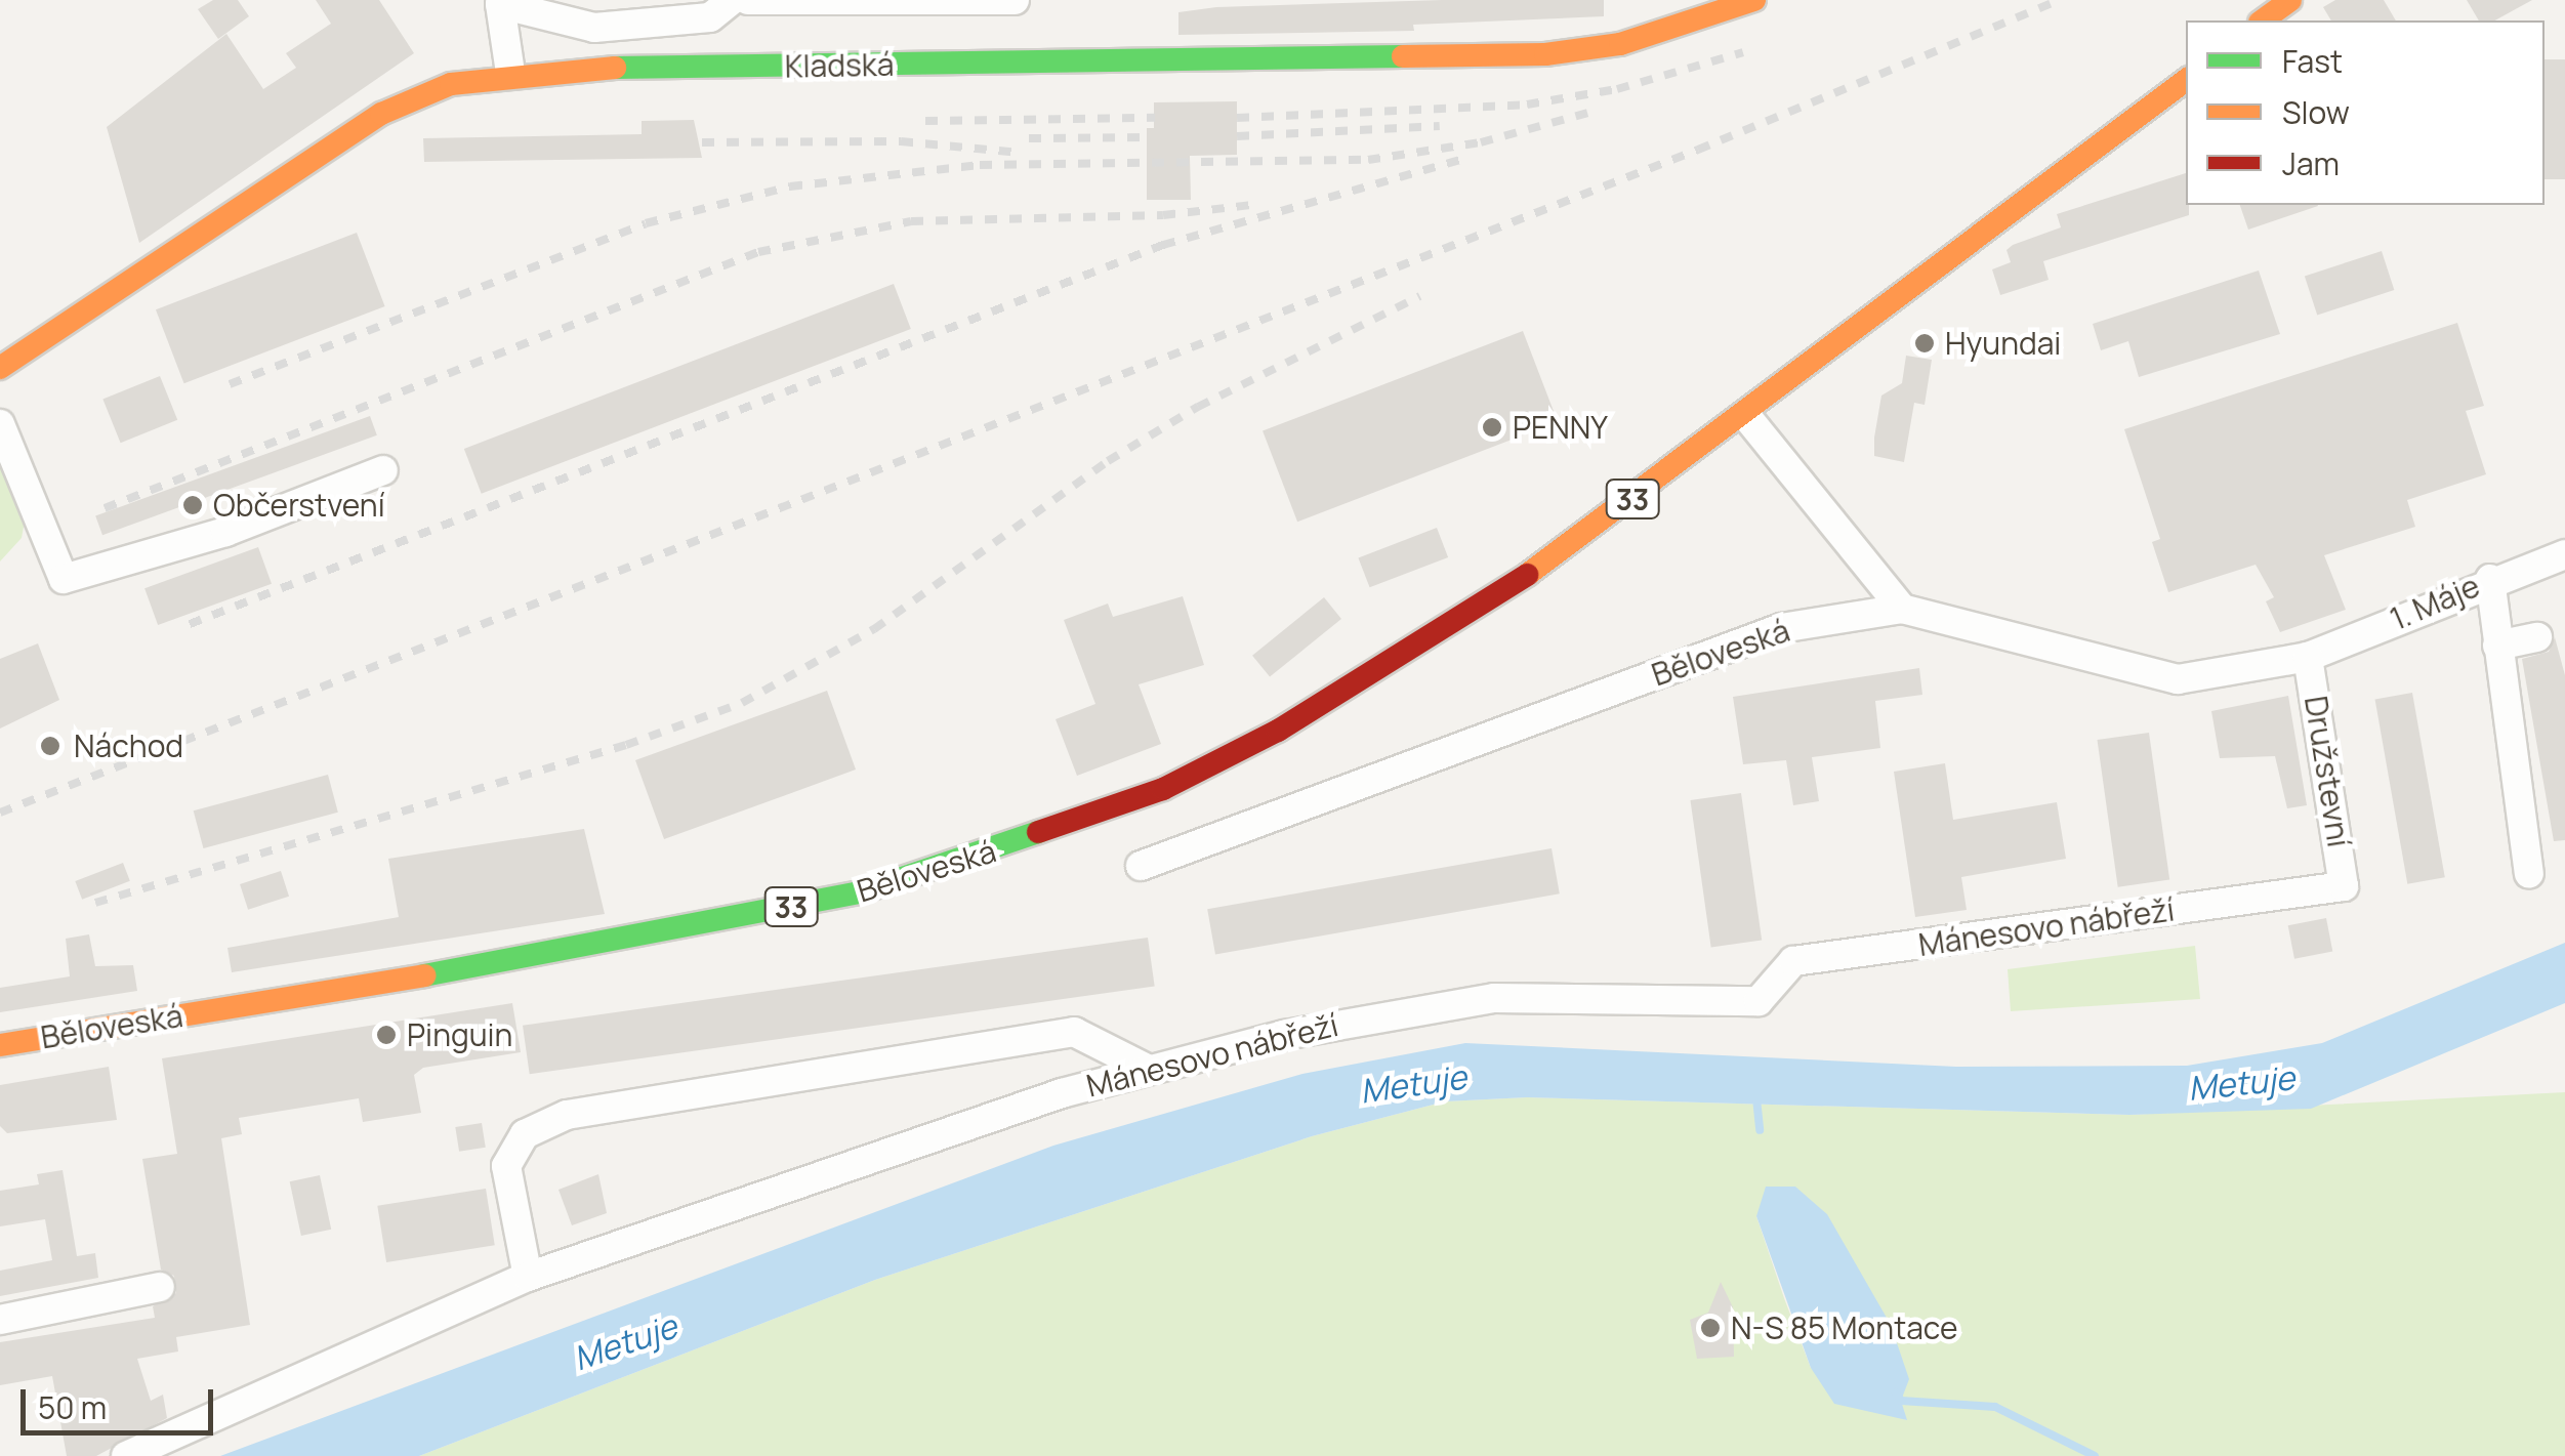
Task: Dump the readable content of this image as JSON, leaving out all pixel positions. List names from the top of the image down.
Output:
{
  "streets": {
    "main road": ["Kladská", "33", "Běloveská"],
    "street": ["1. Máje", "Družstevní", "Mánesovo nábřeží"]
  },
  "crossings": [
    ["1. Máje", "Běloveská"],
    ["1. Máje", "Družstevní"],
    ["Běloveská", "Družstevní"],
    ["Družstevní", "Mánesovo nábřeží"]
  ],
  "water": ["Metuje"],
  "places": [
    "Hyundai",
    "PENNY",
    "Občerstvení",
    "Náchod",
    "Pinguin",
    "N-S 85 Montace"
  ],
  "legend": ["Fast", "Slow", "Jam"],
  "scale_bar": "50 m"
}
